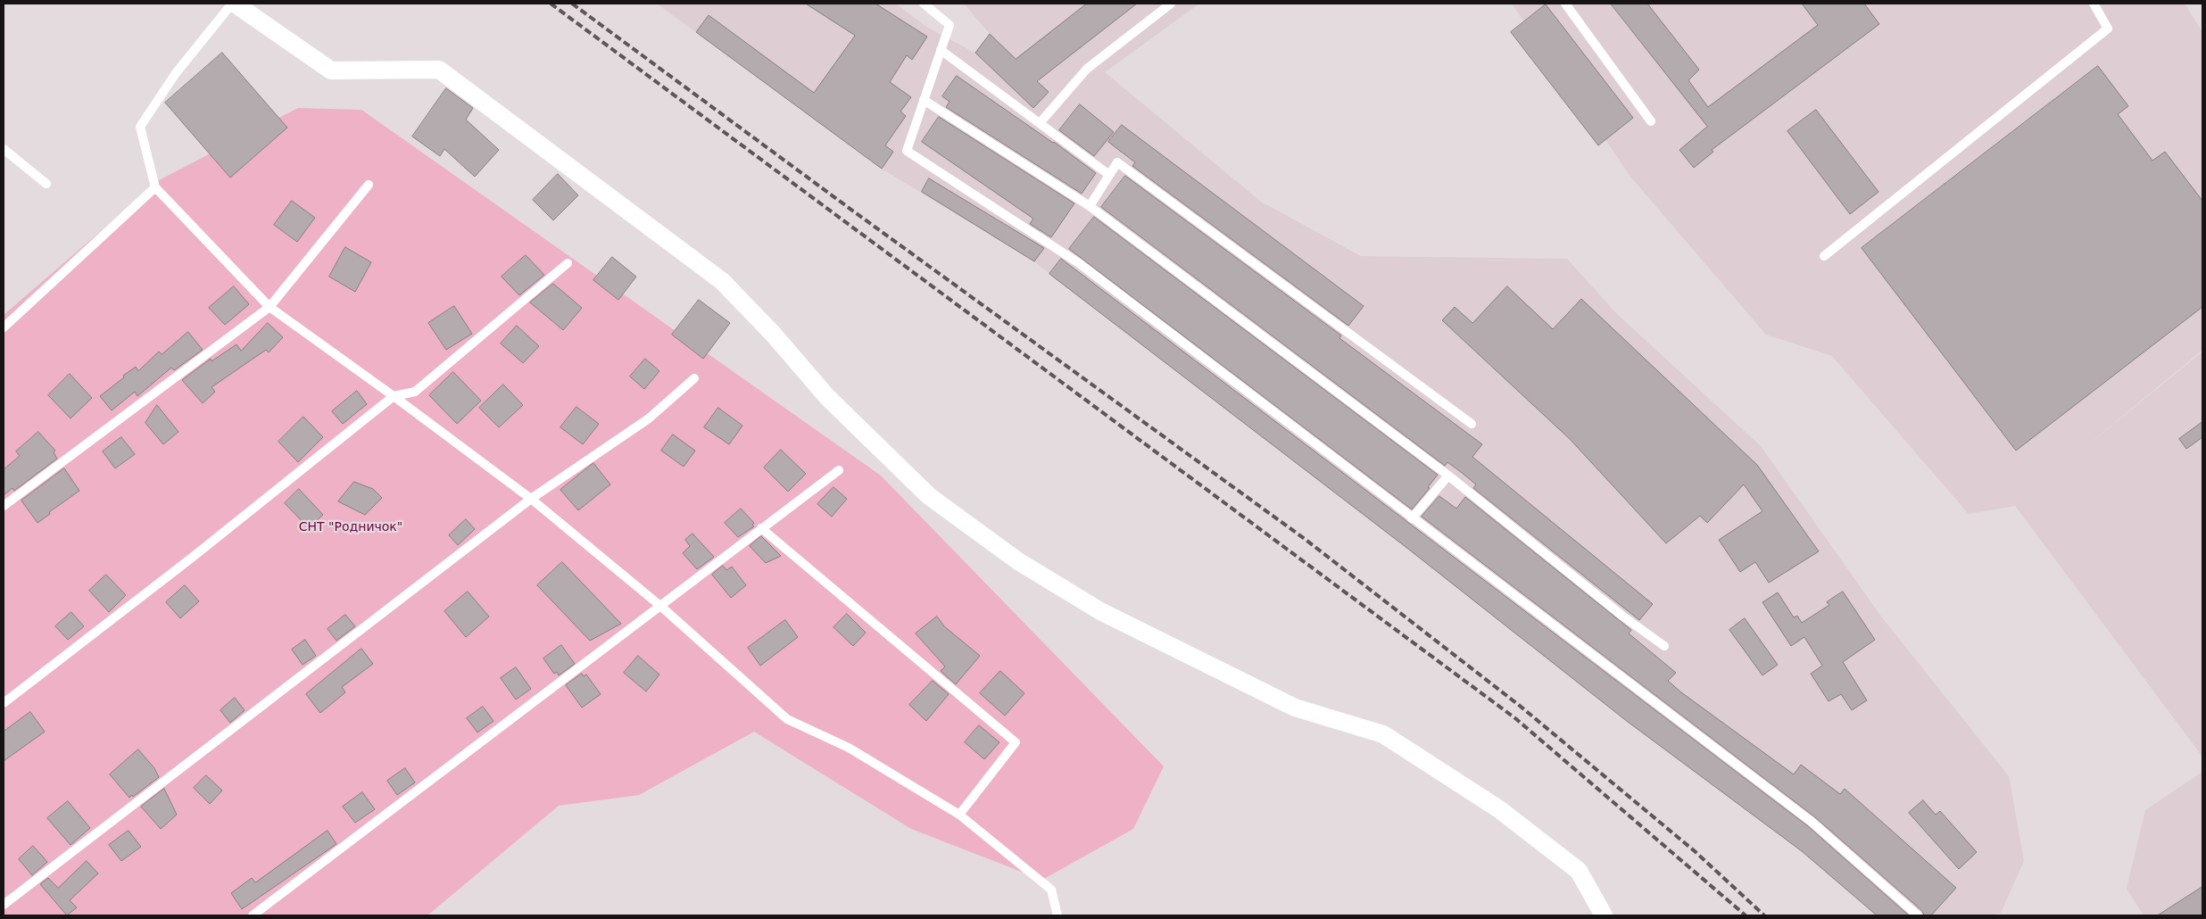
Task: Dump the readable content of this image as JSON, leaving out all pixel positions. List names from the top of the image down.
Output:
{
  "parks": ["СНТ \"Родничок\""]
}
